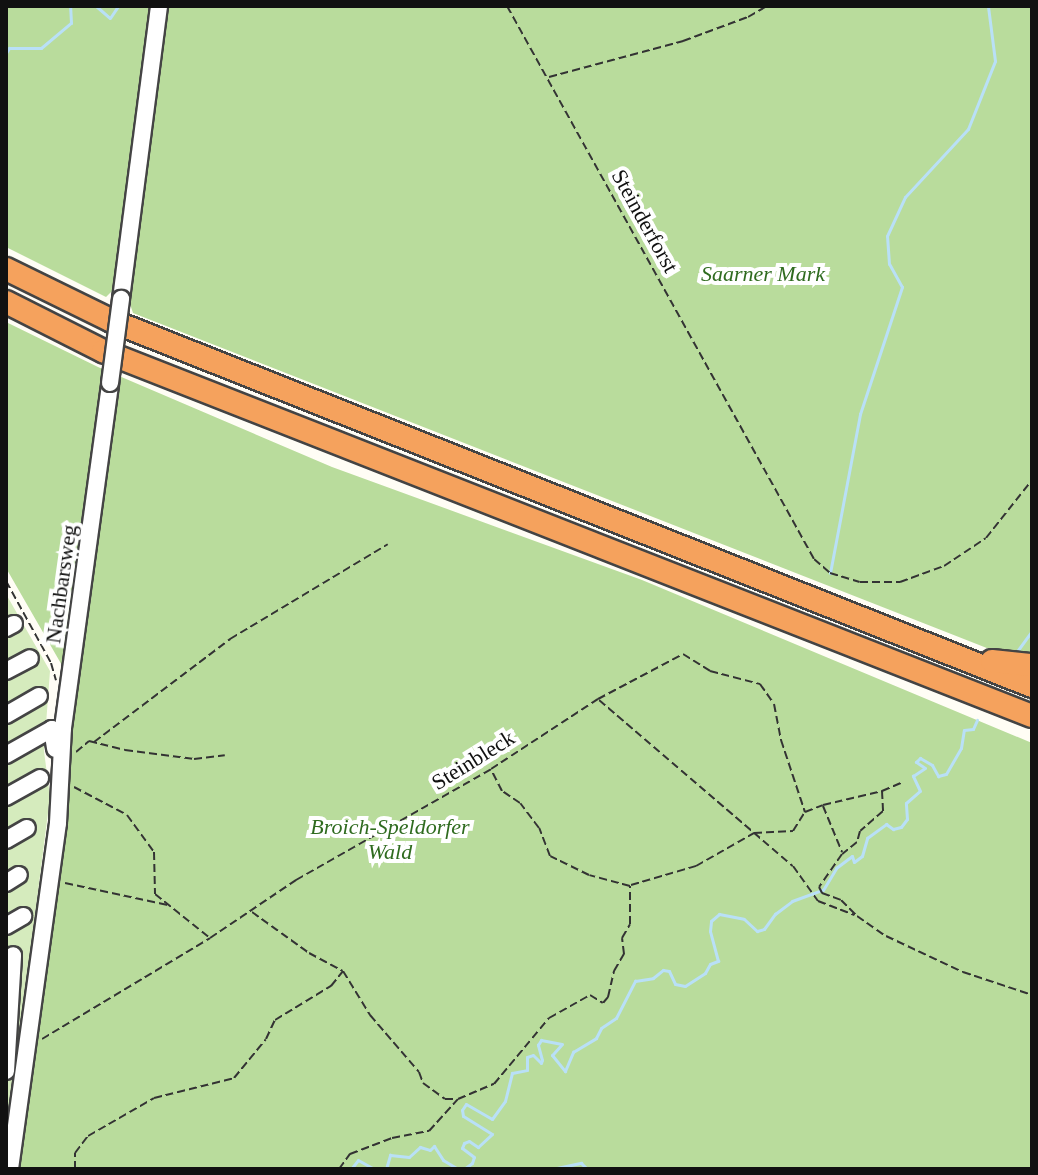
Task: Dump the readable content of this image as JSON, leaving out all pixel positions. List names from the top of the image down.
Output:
{
  "streets": {
    "lane": ["Nachbarsweg"],
    "path": ["Steinderforst", "Steinbleck"]
  },
  "crossings": [
    ["Nachbarsweg", "Steinbleck"]
  ],
  "parks": ["Saarner Mark", "Broich-Speldorfer Wald"]
}
